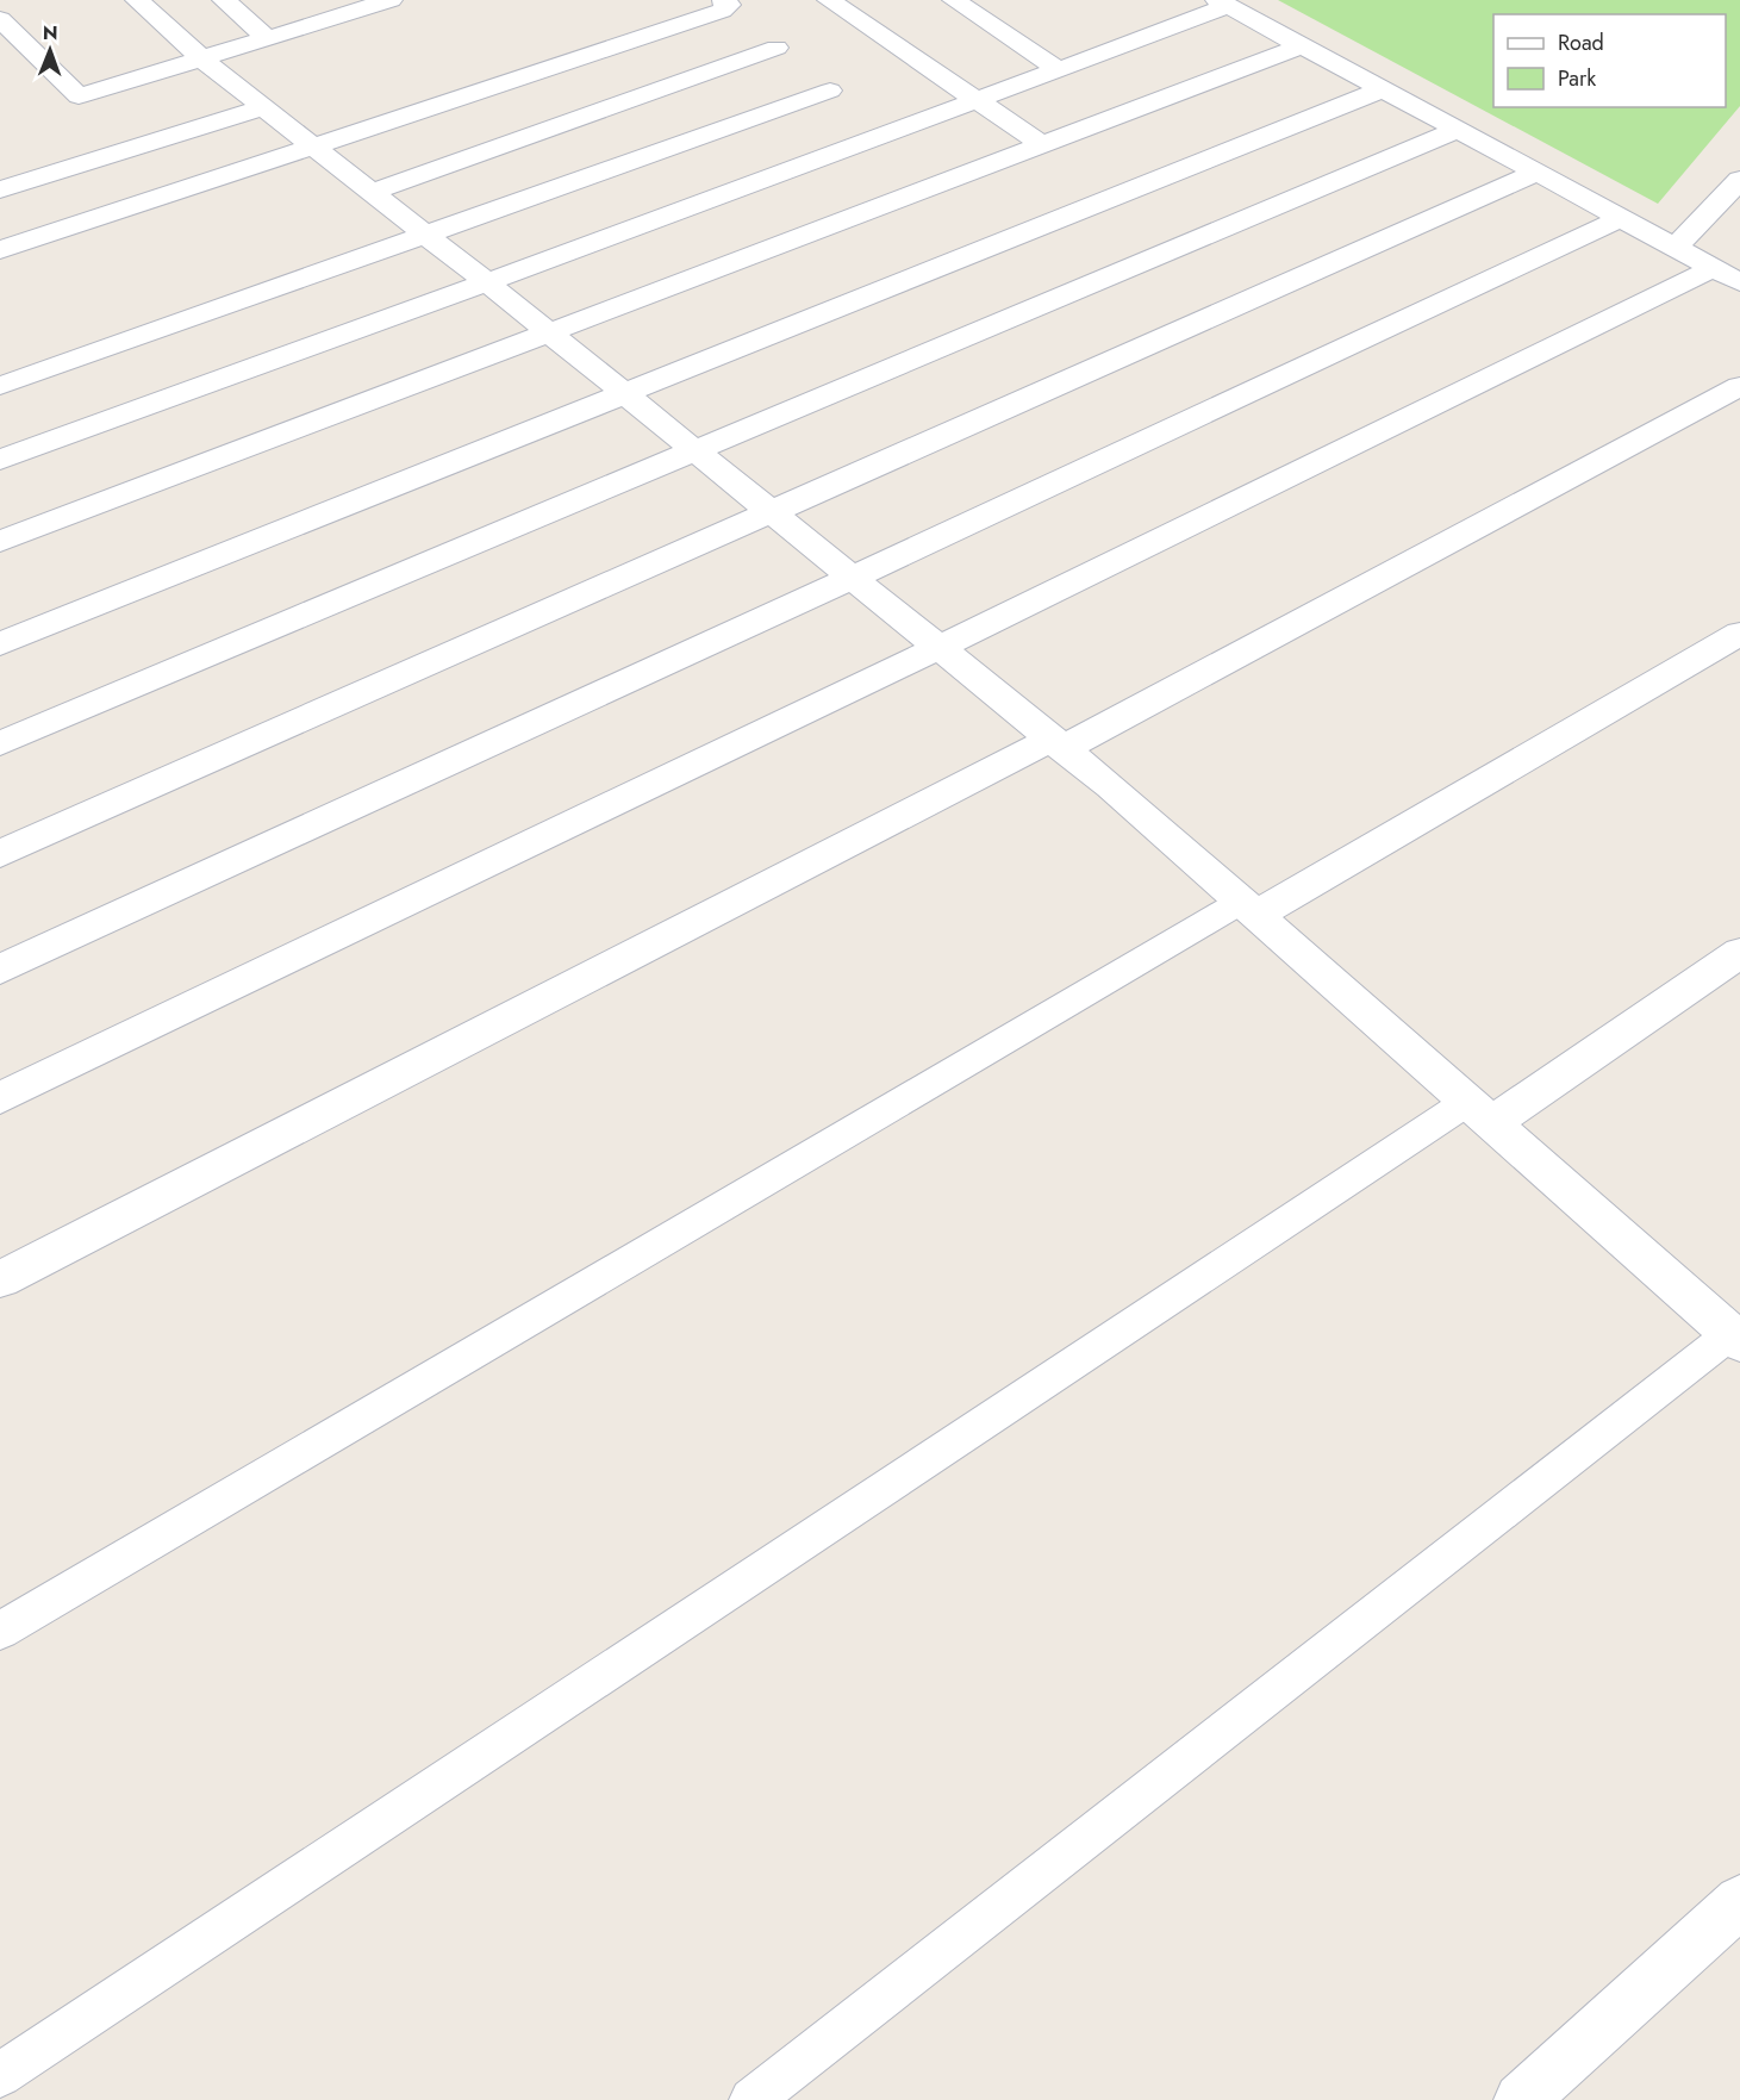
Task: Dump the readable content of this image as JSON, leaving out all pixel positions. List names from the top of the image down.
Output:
{
  "legend": ["Road", "Park"],
  "north": "top"
}
